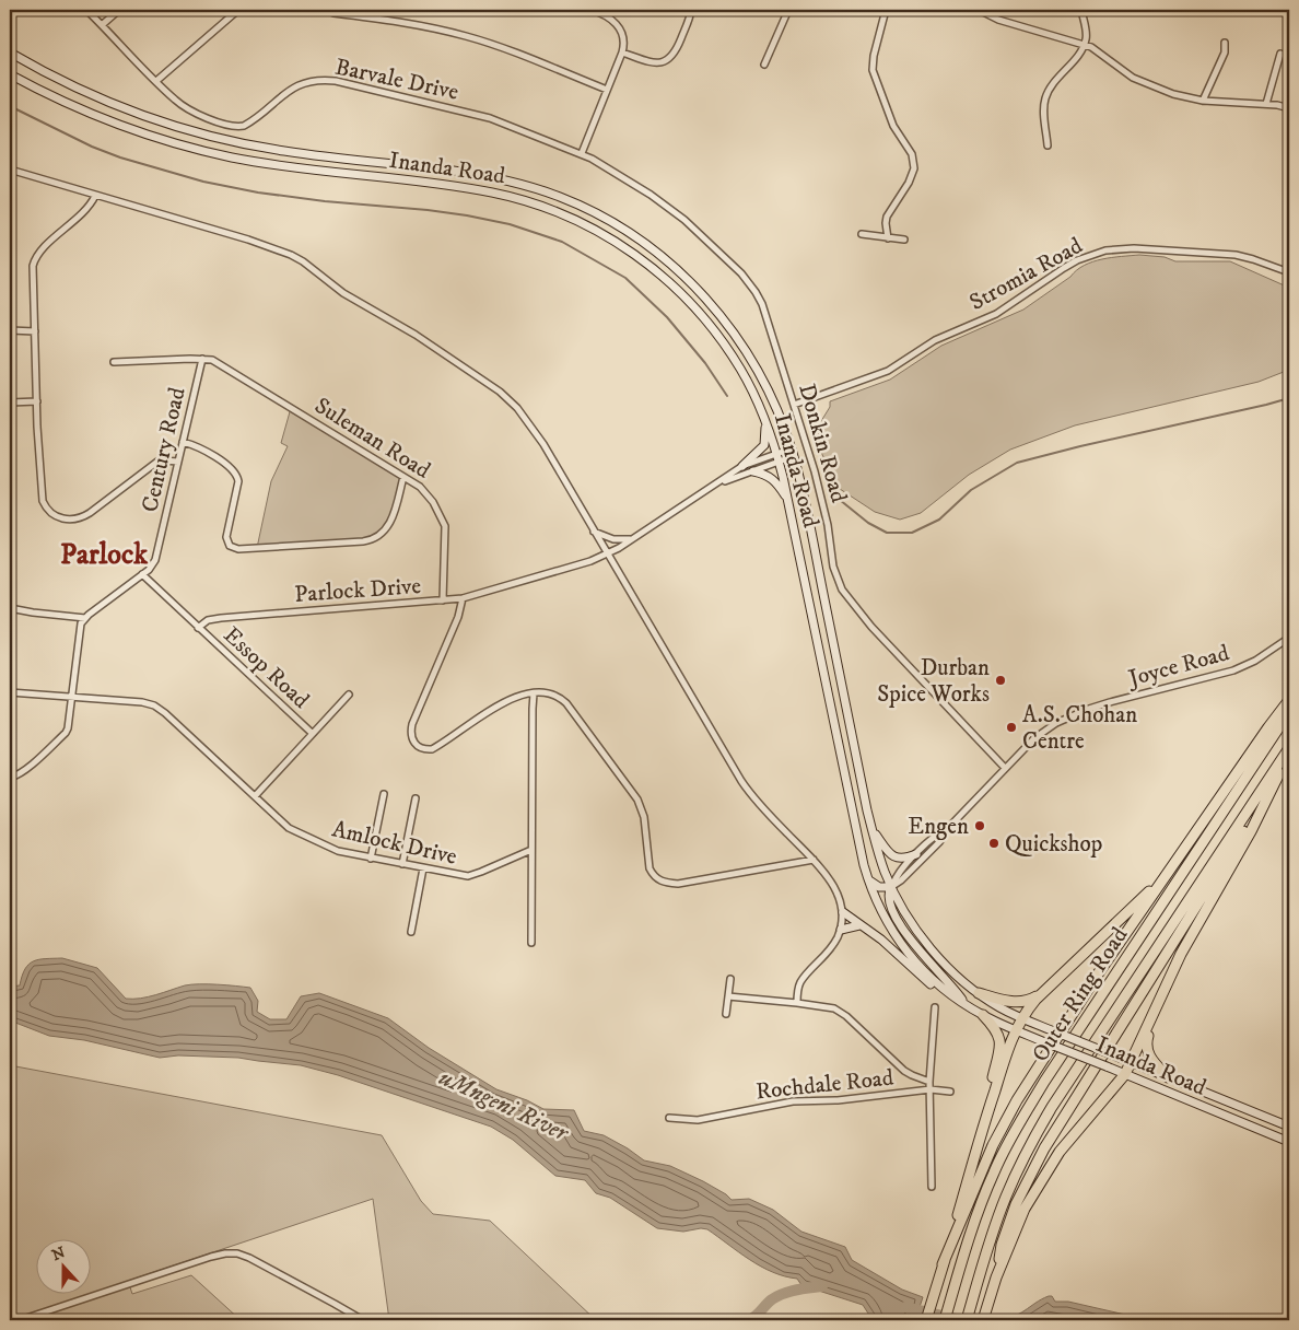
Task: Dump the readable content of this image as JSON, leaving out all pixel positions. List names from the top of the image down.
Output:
{
  "streets": {
    "highway": ["Outer Ring Road"],
    "main road": ["Inanda Road"],
    "street": [
      "Barvale Drive",
      "Stromia Road",
      "Suleman Road",
      "Donkin Road",
      "Century Road",
      "Parlock Drive",
      "Joyce Road",
      "Essop Road",
      "Amlock Drive",
      "Rochdale Road"
    ]
  },
  "crossings": [
    ["Barvale Drive", "Donkin Road"],
    ["Inanda Road", "Parlock Drive"],
    ["Inanda Road", "Joyce Road"],
    ["Stromia Road", "Donkin Road"],
    ["Suleman Road", "Century Road"],
    ["Suleman Road", "Parlock Drive"],
    ["Donkin Road", "Joyce Road"],
    ["Parlock Drive", "Essop Road"]
  ],
  "districts": ["Parlock"],
  "water": ["uMngeni River"],
  "places": [
    "Durban Spice Works",
    "A.S. Chohan Centre",
    "Engen",
    "Quickshop"
  ],
  "north": "top"
}
